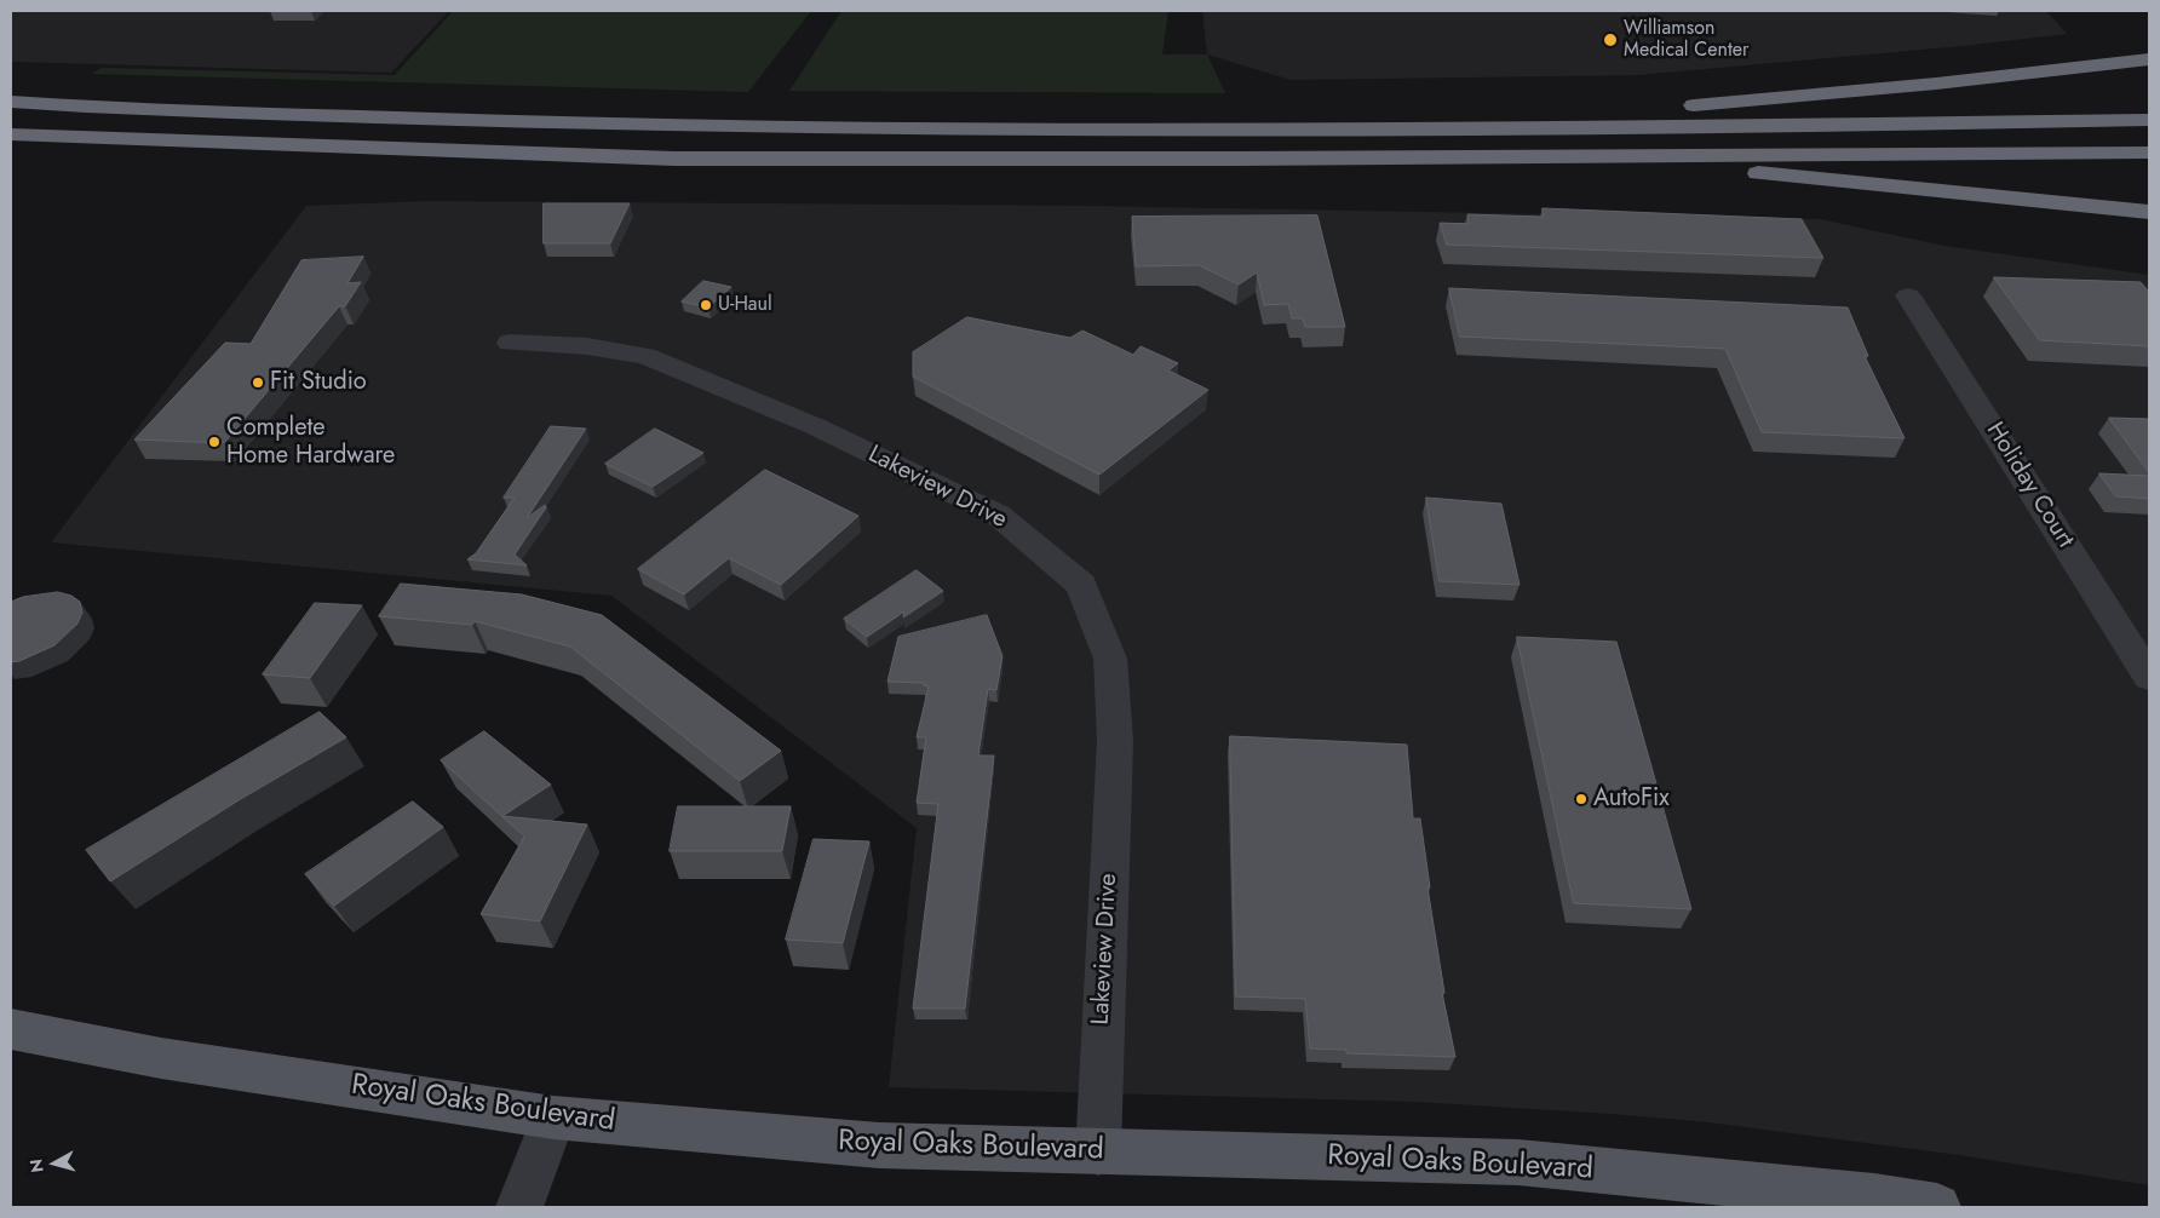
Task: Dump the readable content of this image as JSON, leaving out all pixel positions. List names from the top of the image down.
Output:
{
  "streets": {
    "main road": ["Royal Oaks Boulevard"],
    "street": ["Holiday Court", "Lakeview Drive"]
  },
  "crossings": [
    ["Lakeview Drive", "Royal Oaks Boulevard"]
  ],
  "places": [
    "Williamson Medical Center",
    "U-Haul",
    "Fit Studio",
    "Complete Home Hardware",
    "AutoFix"
  ],
  "north": "left"
}
